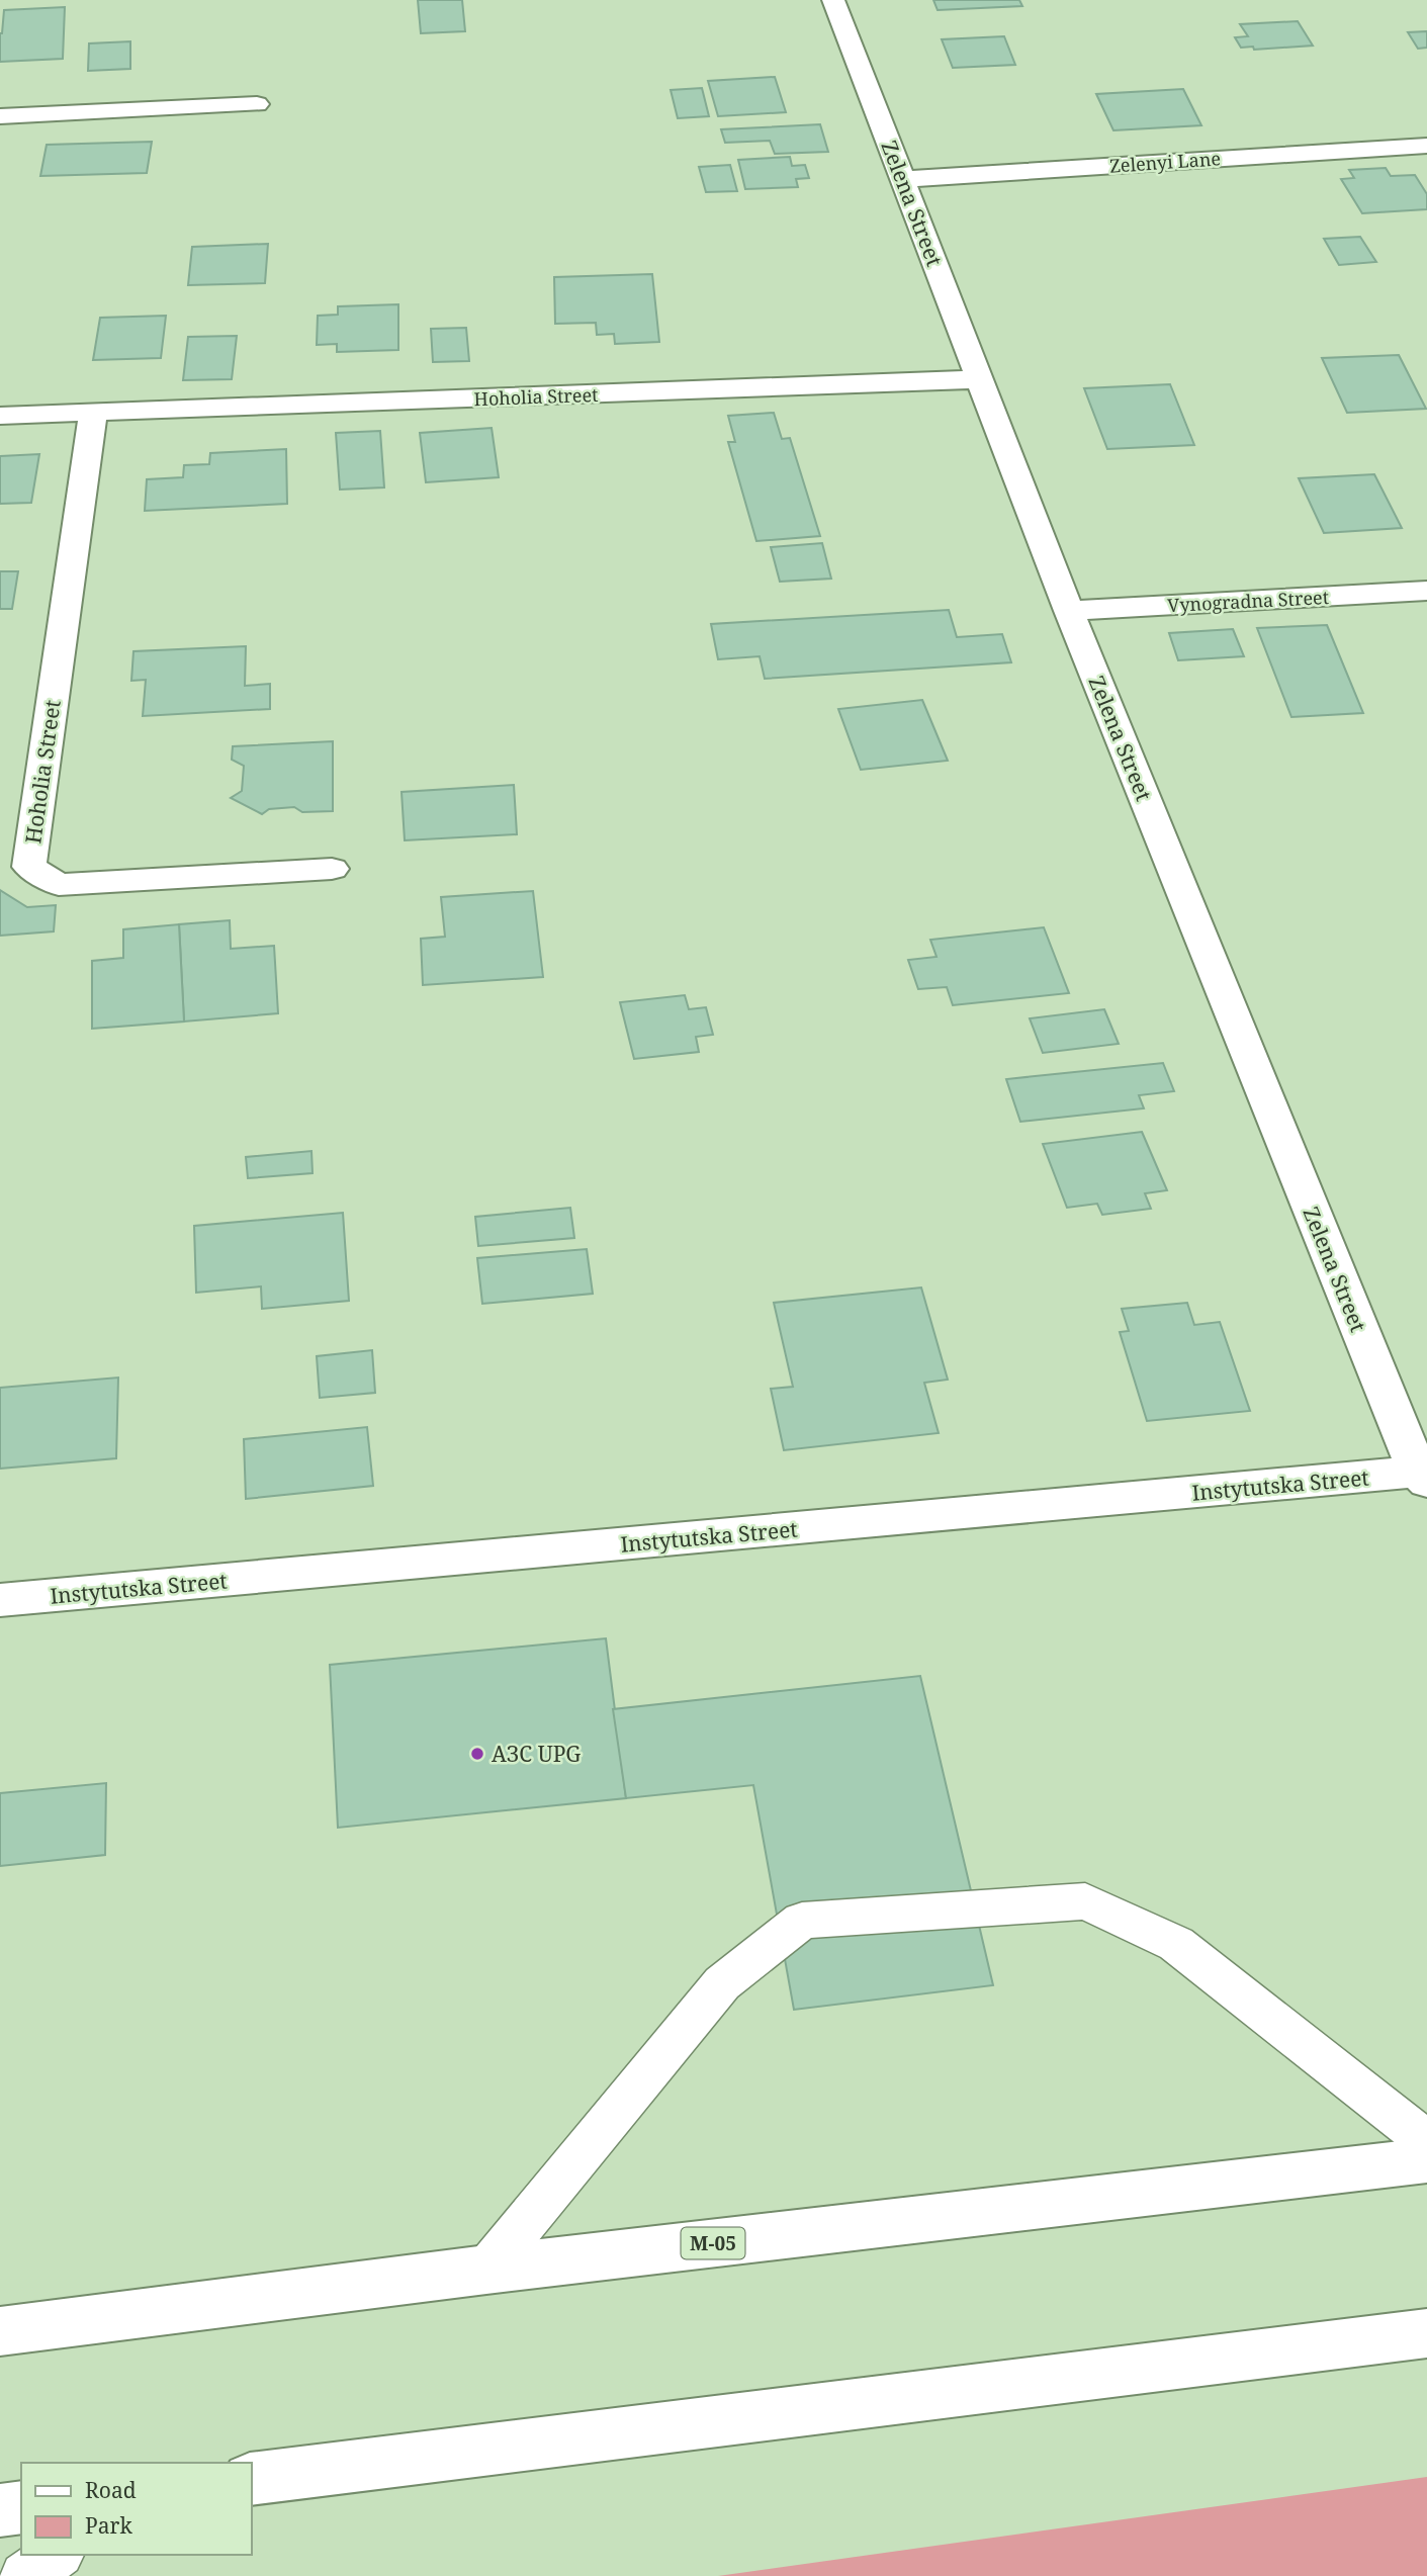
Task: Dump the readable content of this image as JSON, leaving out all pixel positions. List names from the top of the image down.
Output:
{
  "streets": {
    "main road": [
      "Zelenyi Lane",
      "Zelena Street",
      "Hoholia Street",
      "Vynogradna Street",
      "Instytutska Street",
      "М-05"
    ]
  },
  "crossings": [
    ["Zelenyi Lane", "Zelena Street"],
    ["Zelena Street", "Hoholia Street"],
    ["Zelena Street", "Vynogradna Street"],
    ["Zelena Street", "Instytutska Street"]
  ],
  "places": ["АЗС UPG"],
  "legend": ["Road", "Park"]
}
